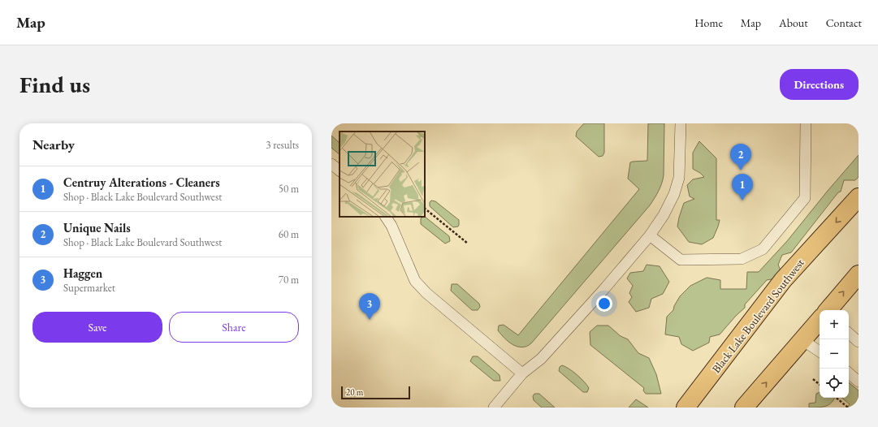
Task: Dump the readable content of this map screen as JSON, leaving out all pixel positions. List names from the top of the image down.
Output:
{
  "streets": {
    "main road": ["Black Lake Boulevard Southwest"]
  },
  "scale_bar": "20 m",
  "page": {
    "header": "Map",
    "nav": [
      "Home",
      "Map",
      "About",
      "Contact"
    ],
    "buttons": [
      "Directions",
      ["Save", "Share"]
    ],
    "title": "Find us",
    "heading": ["Nearby", "3 results"],
    "pins": ["2", "1", "3"],
    "list": [
      {
        "mark": "1",
        "name": "Centruy Alterations - Cleaners",
        "note": "Shop · Black Lake Boulevard Southwest",
        "value": "50 m"
      },
      {
        "mark": "2",
        "name": "Unique Nails",
        "note": "Shop · Black Lake Boulevard Southwest",
        "value": "60 m"
      },
      {
        "mark": "3",
        "name": "Haggen",
        "note": "Supermarket",
        "value": "70 m"
      }
    ],
    "map_buttons": ["+", "−"],
    "scale": "20 m"
  }
}
